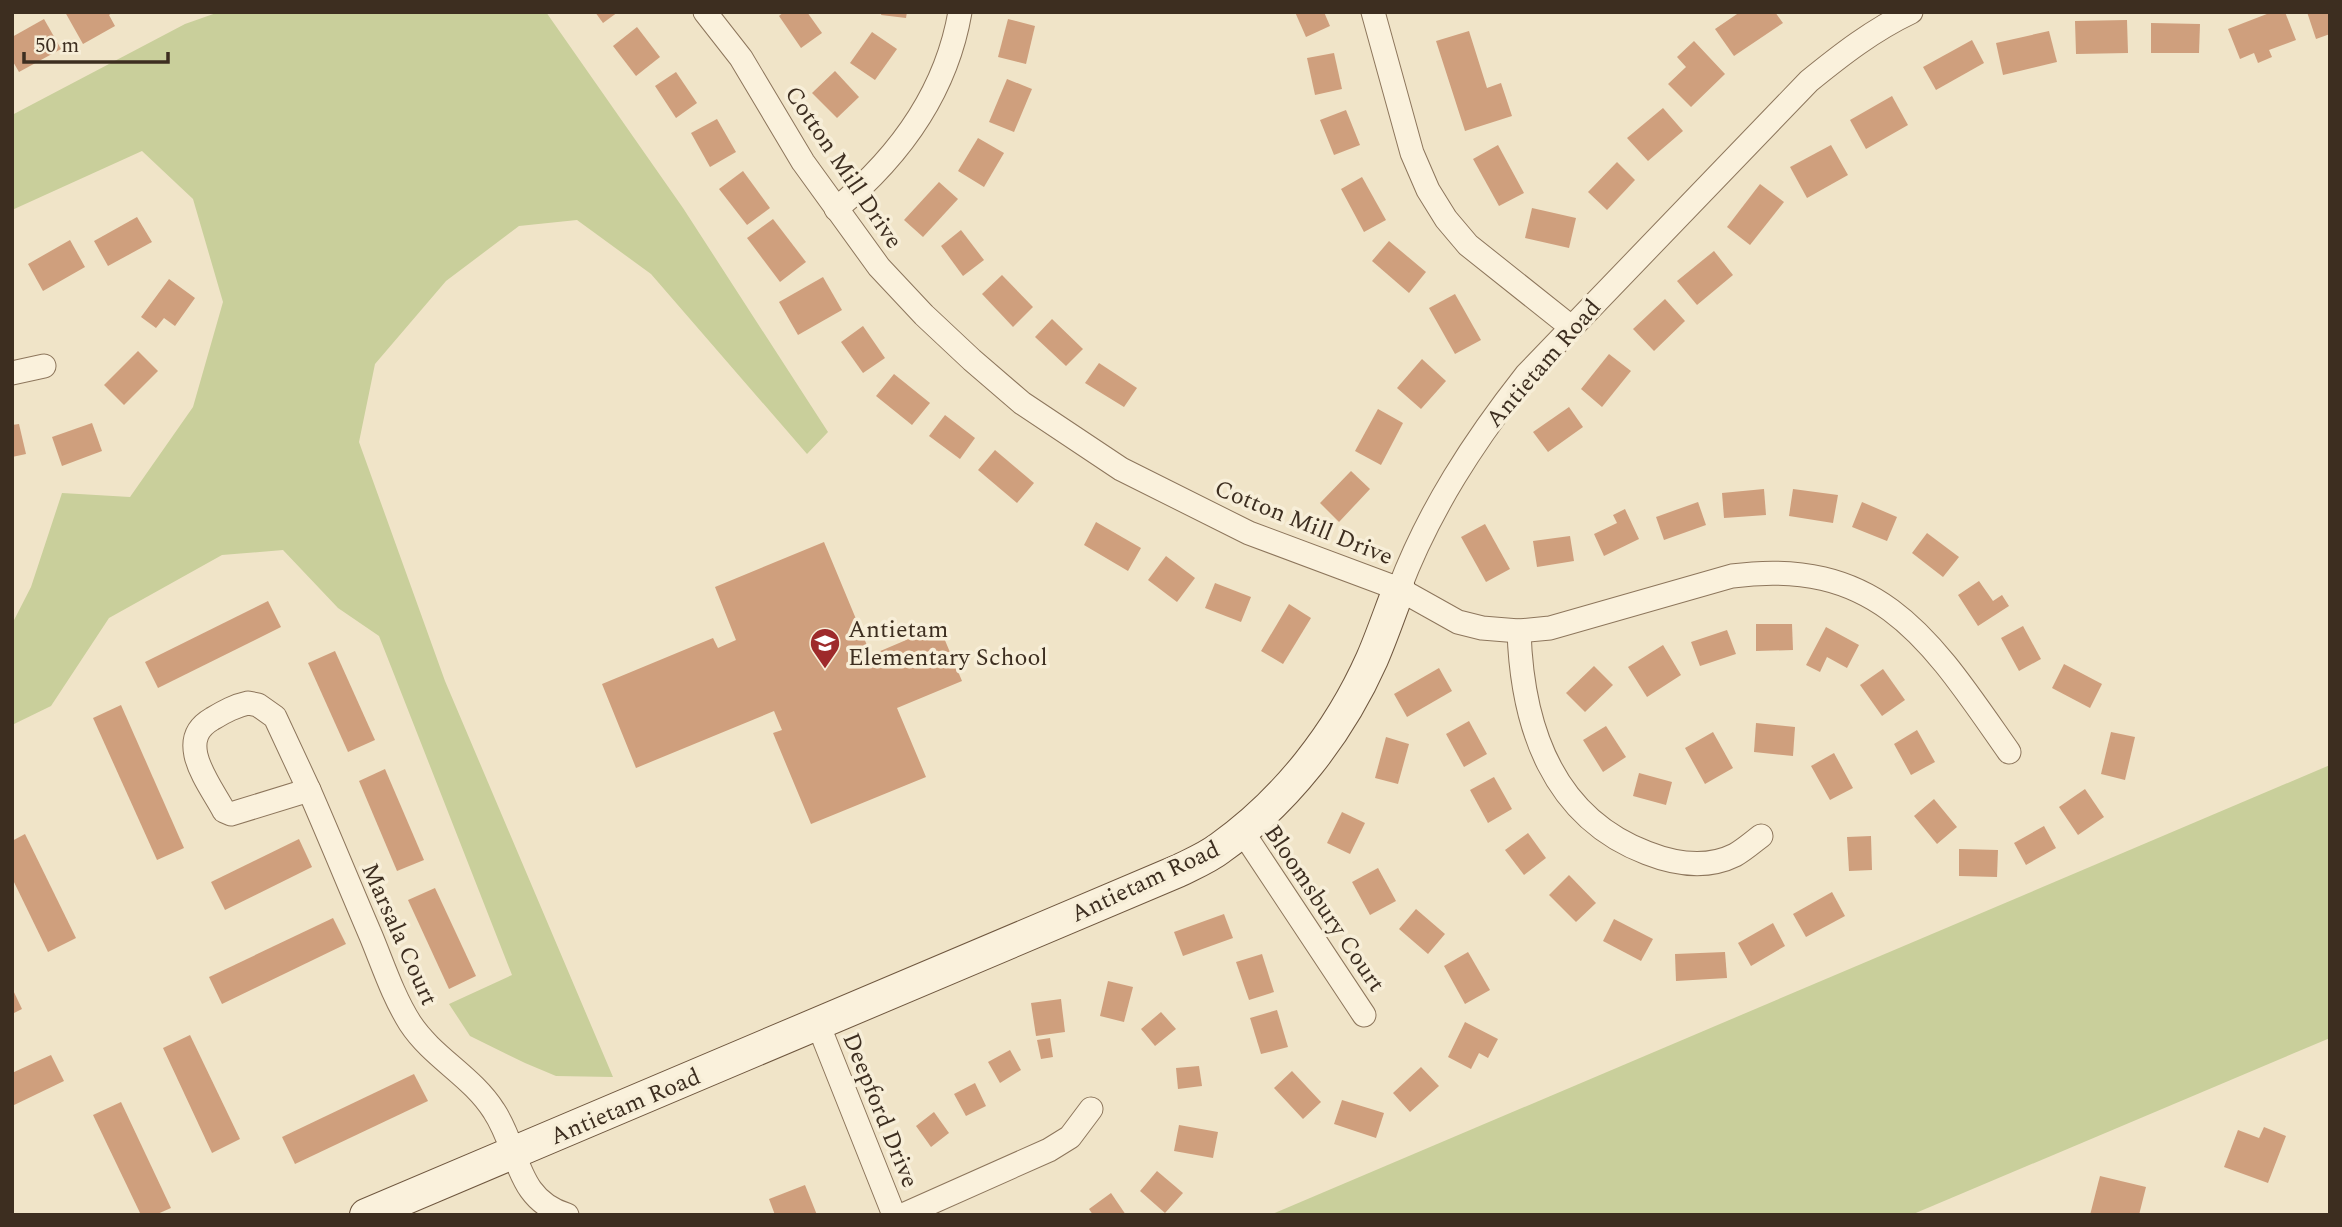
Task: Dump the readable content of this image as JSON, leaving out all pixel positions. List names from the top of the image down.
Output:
{
  "streets": {
    "street": [
      "Cotton Mill Drive",
      "Antietam Road",
      "Bloomsbury Court",
      "Marsala Court",
      "Deepford Drive"
    ]
  },
  "crossings": [
    ["Cotton Mill Drive", "Antietam Road"],
    ["Antietam Road", "Bloomsbury Court"],
    ["Antietam Road", "Marsala Court"],
    ["Antietam Road", "Deepford Drive"]
  ],
  "places": {
    "school or university": ["Antietam Elementary School"]
  },
  "scale_bar": "50 m"
}
